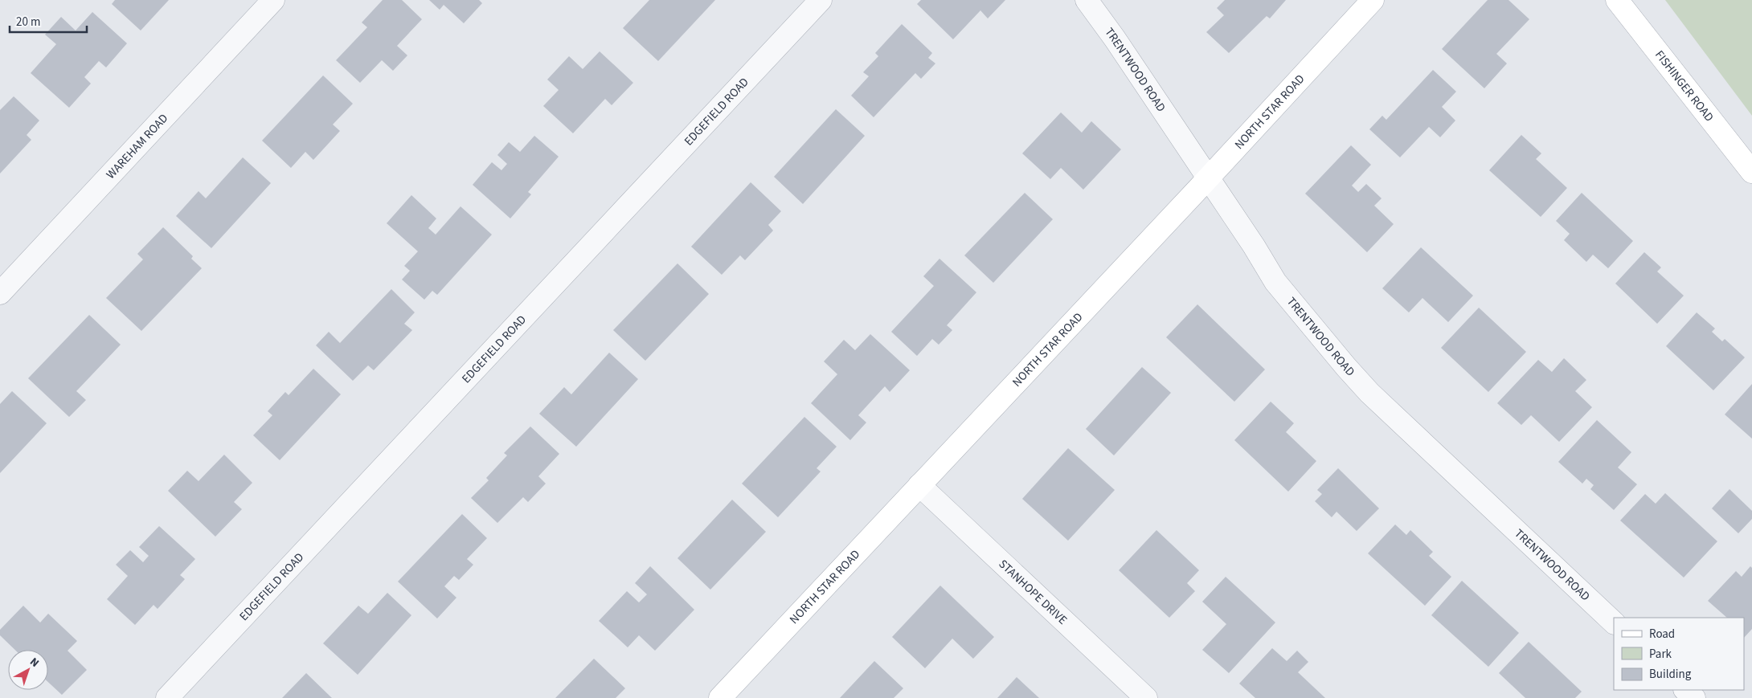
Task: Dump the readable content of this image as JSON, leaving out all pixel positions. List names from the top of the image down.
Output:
{
  "streets": {
    "street": [
      "TRENTWOOD ROAD",
      "FISHINGER ROAD",
      "EDGEFIELD ROAD",
      "NORTH STAR ROAD",
      "WAREHAM ROAD",
      "STANHOPE DRIVE"
    ]
  },
  "crossings": [
    ["TRENTWOOD ROAD", "NORTH STAR ROAD"],
    ["NORTH STAR ROAD", "STANHOPE DRIVE"]
  ],
  "legend": ["Road", "Park", "Building"],
  "scale_bar": "20 m",
  "north": "top right"
}
